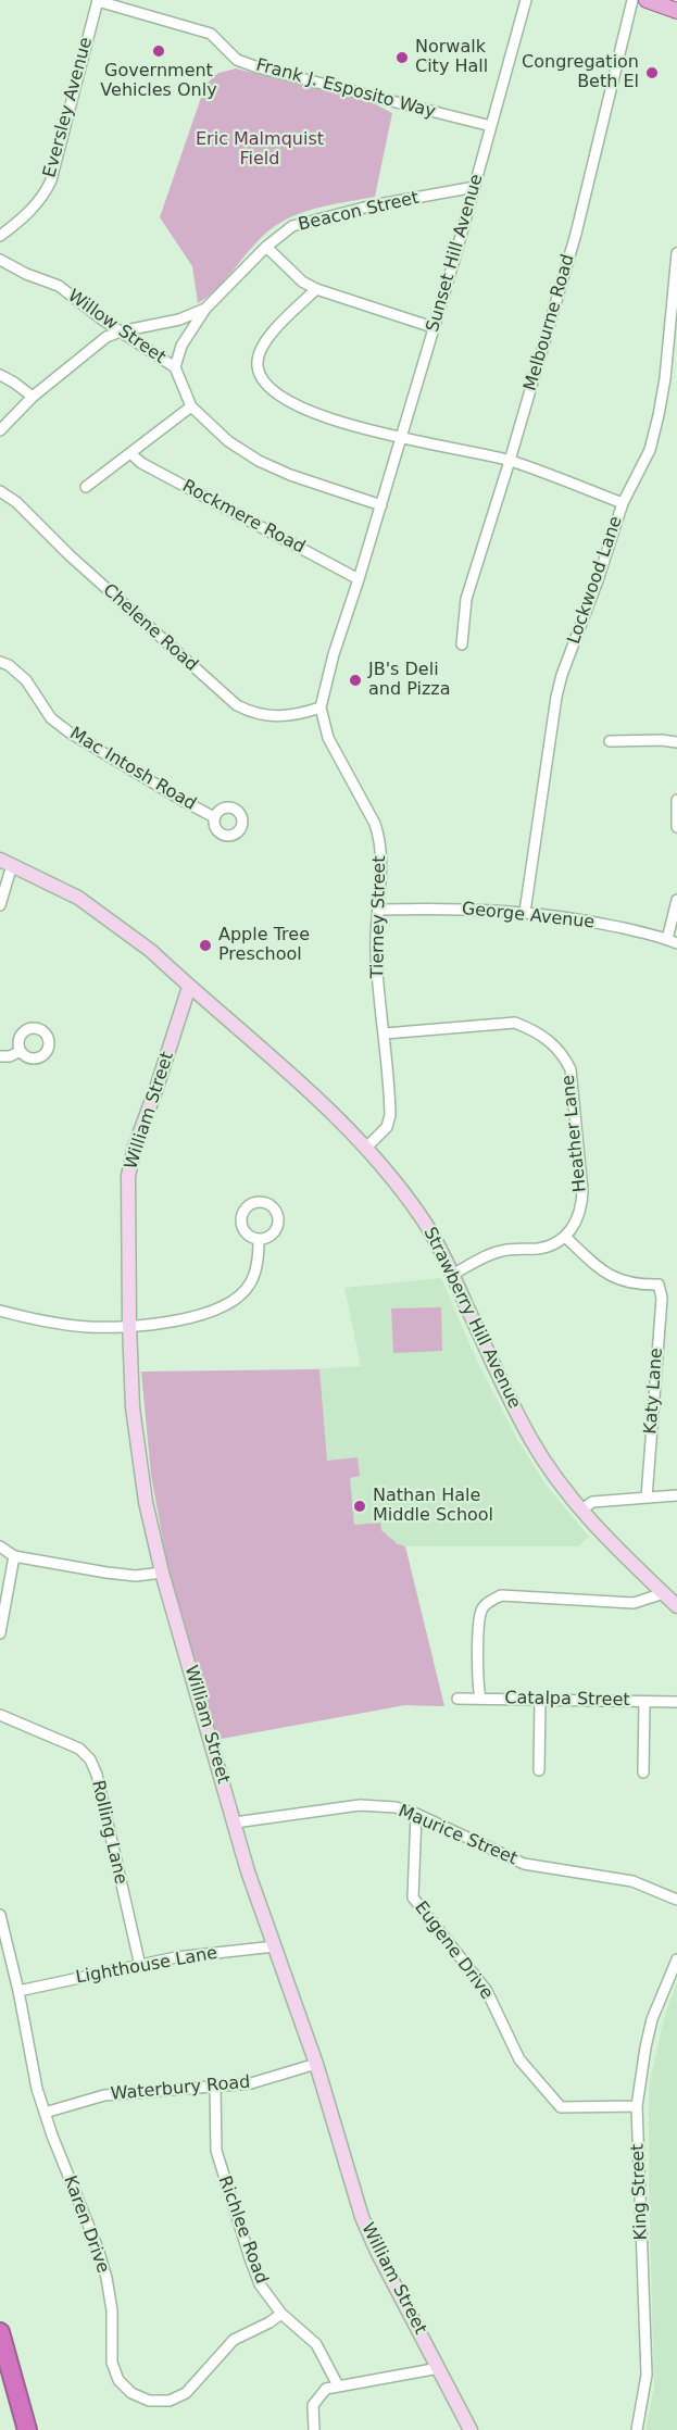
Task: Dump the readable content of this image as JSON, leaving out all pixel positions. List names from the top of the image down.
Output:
{
  "streets": {
    "street": [
      "Frank J. Esposito Way",
      "Eversley Avenue",
      "Beacon Street",
      "Sunset Hill Avenue",
      "Melbourne Road",
      "Willow Street",
      "Rockmere Road",
      "Lockwood Lane",
      "Chelene Road",
      "Mac Intosh Road",
      "George Avenue",
      "Tierney Street",
      "William Street",
      "Heather Lane",
      "Strawberry Hill Avenue",
      "Katy Lane",
      "Catalpa Street",
      "Rolling Lane",
      "Maurice Street",
      "Eugene Drive",
      "Lighthouse Lane",
      "Waterbury Road",
      "King Street",
      "Karen Drive",
      "Richlee Road"
    ]
  },
  "crossings": [
    ["Frank J. Esposito Way", "Eversley Avenue"],
    ["Frank J. Esposito Way", "Sunset Hill Avenue"],
    ["Beacon Street", "Sunset Hill Avenue"],
    ["Beacon Street", "Willow Street"],
    ["Sunset Hill Avenue", "Willow Street"],
    ["Sunset Hill Avenue", "Tierney Street"],
    ["Willow Street", "Tierney Street"],
    ["Rockmere Road", "Tierney Street"],
    ["Lockwood Lane", "George Avenue"],
    ["Chelene Road", "Tierney Street"],
    ["George Avenue", "Tierney Street"],
    ["Tierney Street", "Heather Lane"],
    ["Tierney Street", "Strawberry Hill Avenue"],
    ["William Street", "Strawberry Hill Avenue"],
    ["William Street", "Maurice Street"],
    ["William Street", "Lighthouse Lane"],
    ["William Street", "Waterbury Road"],
    ["Heather Lane", "Katy Lane"],
    ["Rolling Lane", "Lighthouse Lane"],
    ["Maurice Street", "Eugene Drive"],
    ["Eugene Drive", "King Street"],
    ["Lighthouse Lane", "Karen Drive"],
    ["Waterbury Road", "Karen Drive"],
    ["Waterbury Road", "Richlee Road"],
    ["Karen Drive", "Richlee Road"]
  ],
  "parks": ["Eric Malmquist Field"],
  "places": [
    "Government Vehicles Only",
    "Norwalk City Hall",
    "Congregation Beth El",
    "JB's Deli and Pizza",
    "Apple Tree Preschool",
    "Nathan Hale Middle School"
  ]
}
